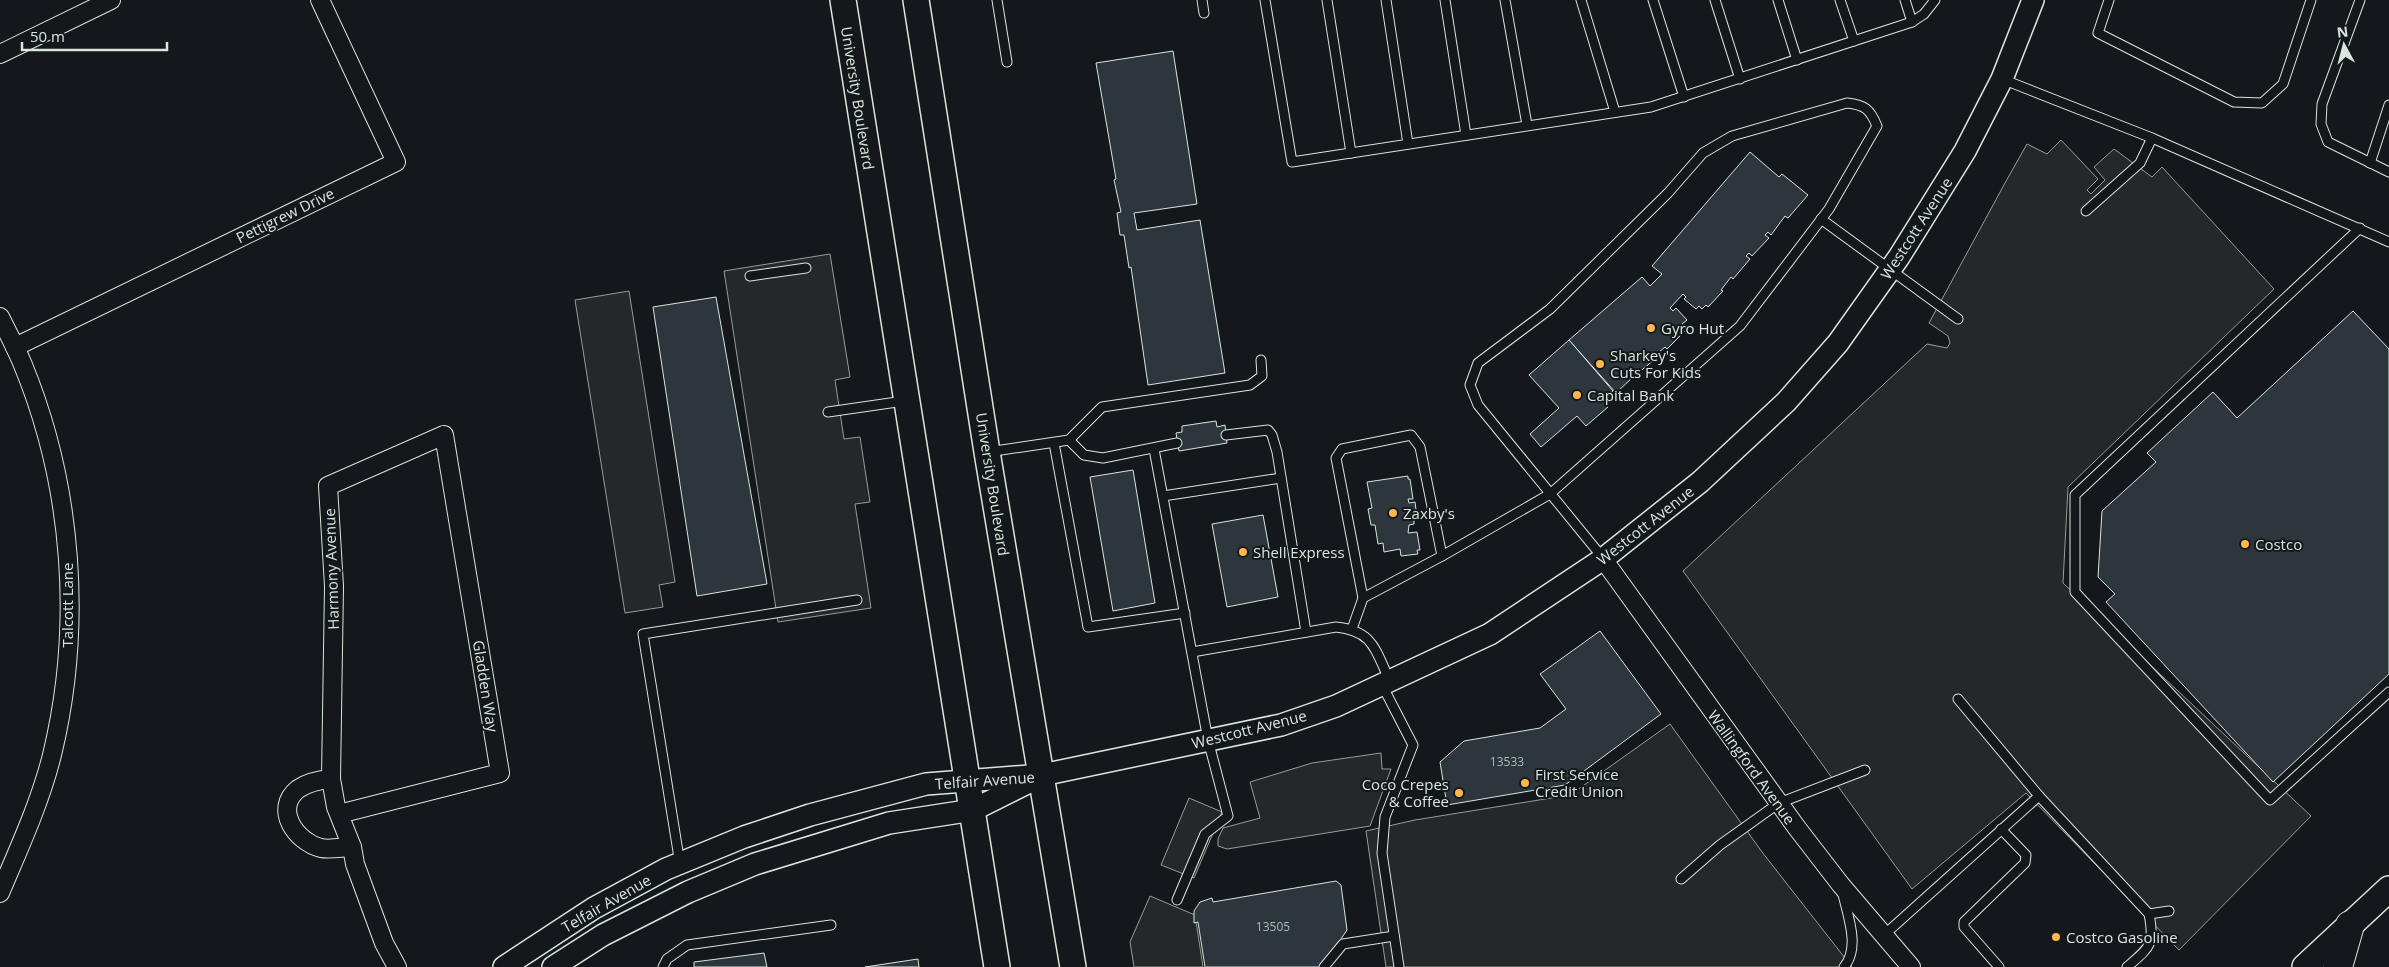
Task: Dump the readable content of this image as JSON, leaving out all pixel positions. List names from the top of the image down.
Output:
{
  "streets": {
    "main road": ["University Boulevard"],
    "street": [
      "Pettigrew Drive",
      "Westcott Avenue",
      "Harmony Avenue",
      "Talcott Lane",
      "Gladden Way",
      "Wallingford Avenue",
      "Telfair Avenue"
    ]
  },
  "crossings": [
    ["University Boulevard", "Westcott Avenue"],
    ["University Boulevard", "Telfair Avenue"],
    ["Pettigrew Drive", "Talcott Lane"],
    ["Westcott Avenue", "Wallingford Avenue"],
    ["Westcott Avenue", "Telfair Avenue"],
    ["Harmony Avenue", "Gladden Way"]
  ],
  "places": [
    "Gyro Hut",
    "Sharkey's Cuts For Kids",
    "Capital Bank",
    "Zaxby's",
    "Costco",
    "Shell Express",
    "First Service Credit Union",
    "Coco Crepes & Coffee",
    "Costco Gasoline"
  ],
  "house_numbers": ["13533", "13505"],
  "scale_bar": "50 m",
  "north": "top"
}
